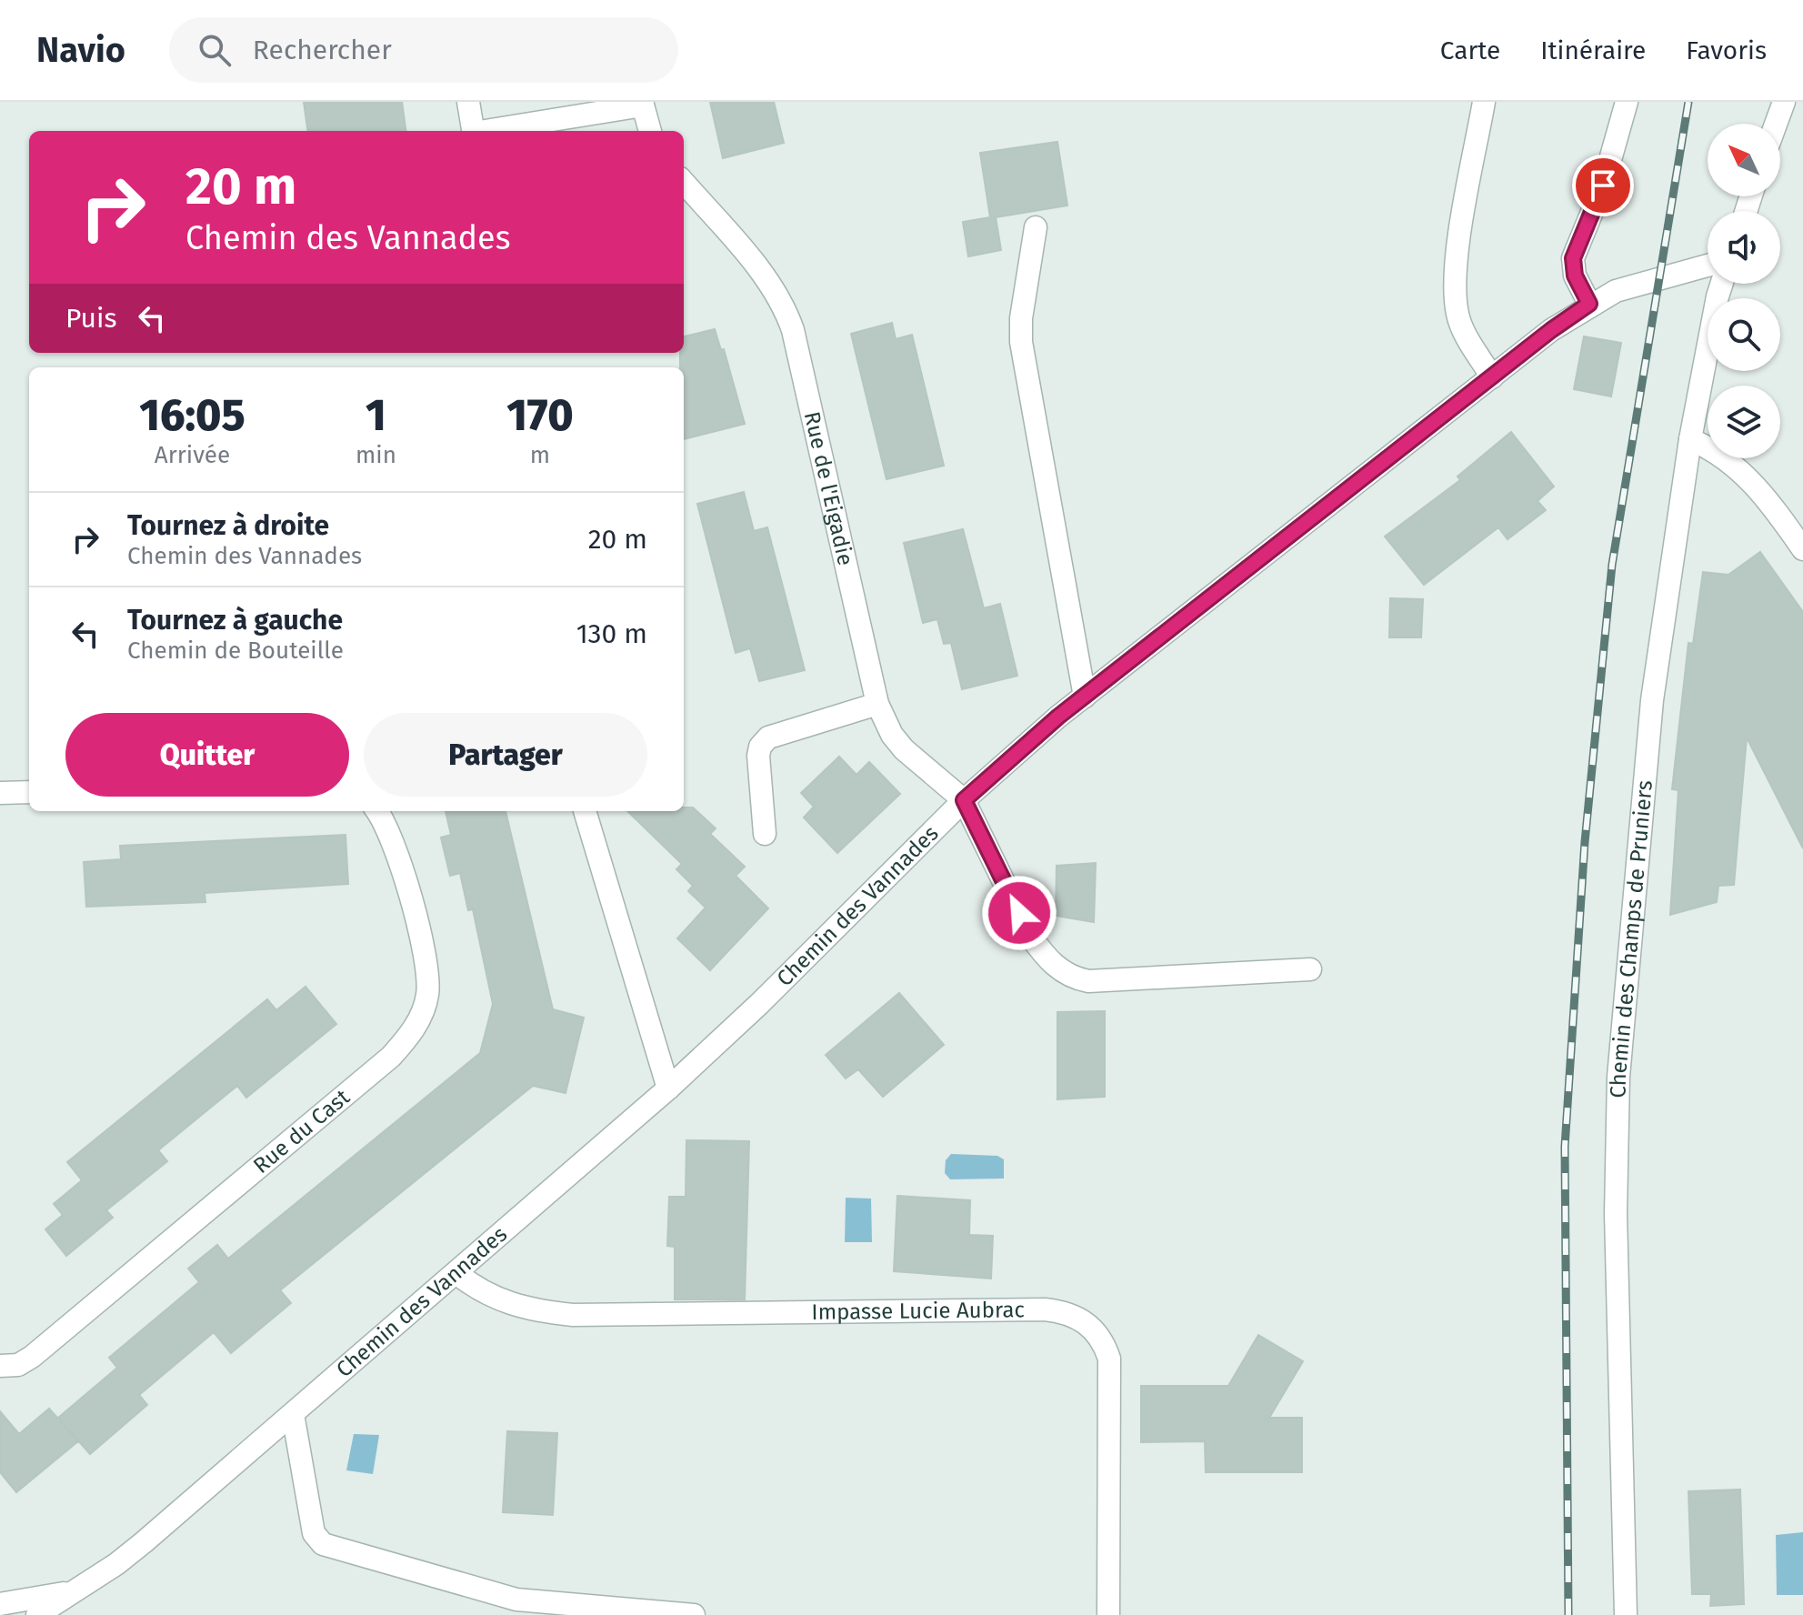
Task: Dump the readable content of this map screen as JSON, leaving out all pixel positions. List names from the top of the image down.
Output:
{
  "streets": {
    "street": [
      "Rue de l'Eigadie",
      "Chemin des Vannades",
      "Chemin des Champs de Pruniers",
      "Rue du Cast",
      "Impasse Lucie Aubrac"
    ]
  },
  "crossings": [
    ["Rue de l'Eigadie", "Chemin des Vannades"],
    ["Chemin des Vannades", "Impasse Lucie Aubrac"]
  ],
  "north": "top left",
  "page": {
    "header": "Navio",
    "search": "Rechercher",
    "nav": ["Carte", "Itinéraire", "Favoris"],
    "turn": ["20 m", "Chemin des Vannades"],
    "then": "Puis",
    "eta": [
      "16:05",
      "Arrivée",
      "1",
      "min",
      "170",
      "m"
    ],
    "list": [
      {
        "name": "Tournez à droite",
        "note": "Chemin des Vannades",
        "value": "20 m"
      },
      {
        "name": "Tournez à gauche",
        "note": "Chemin de Bouteille",
        "value": "130 m"
      }
    ],
    "buttons": ["Quitter", "Partager"]
  }
}
